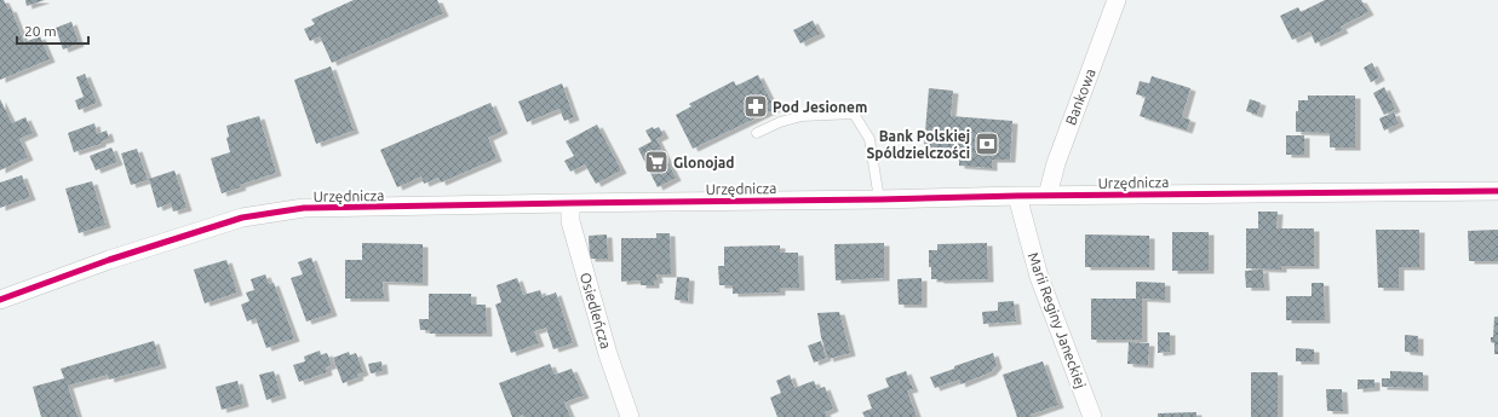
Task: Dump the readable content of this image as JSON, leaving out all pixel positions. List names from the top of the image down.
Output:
{
  "streets": {
    "street": [
      "Bankowa",
      "Urzędnicza",
      "Osiedleńcza",
      "Marii Reginy Janeckiej"
    ]
  },
  "crossings": [
    ["Bankowa", "Urzędnicza"],
    ["Urzędnicza", "Osiedleńcza"],
    ["Urzędnicza", "Marii Reginy Janeckiej"]
  ],
  "places": {
    "pharmacy": ["Pod Jesionem"],
    "bank": ["Bank Polskiej Spóldzielczości"],
    "supermarket": ["Glonojad"]
  },
  "scale_bar": "20 m"
}
